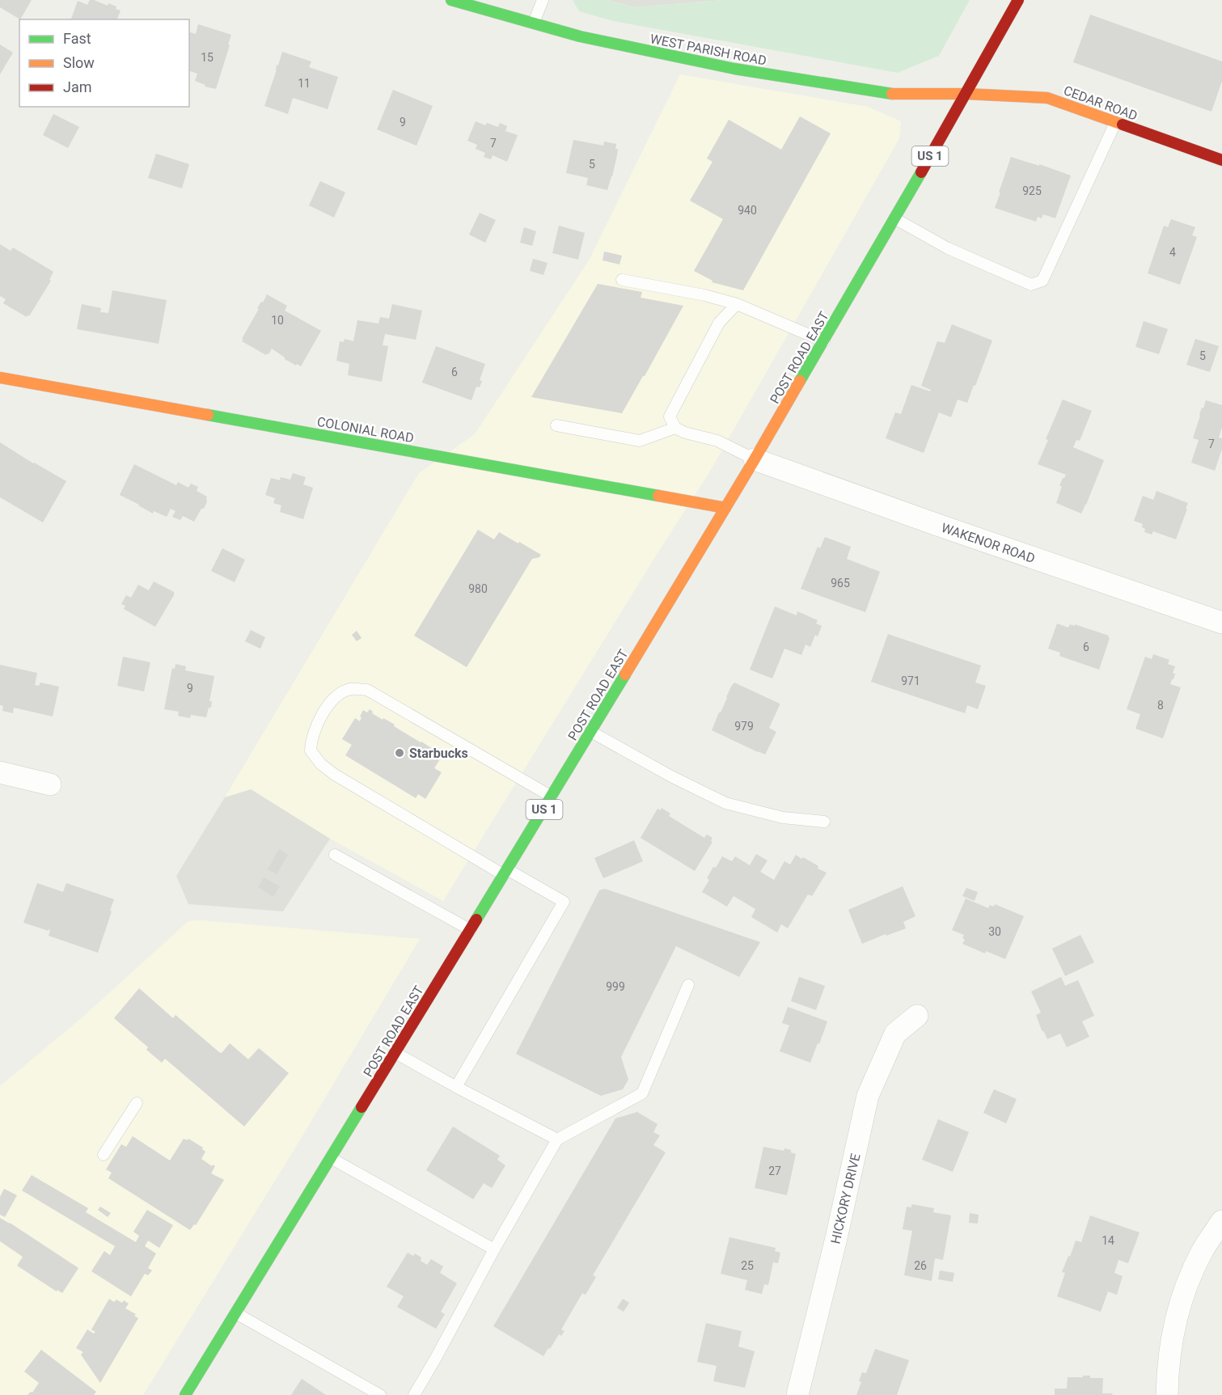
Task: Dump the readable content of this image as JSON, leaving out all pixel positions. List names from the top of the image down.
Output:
{
  "streets": {
    "main road": [
      "WEST PARISH ROAD",
      "CEDAR ROAD",
      "US 1",
      "POST ROAD EAST",
      "COLONIAL ROAD"
    ],
    "street": ["WAKENOR ROAD", "HICKORY DRIVE"]
  },
  "crossings": [
    ["WEST PARISH ROAD", "CEDAR ROAD"],
    ["WEST PARISH ROAD", "POST ROAD EAST"],
    ["CEDAR ROAD", "POST ROAD EAST"],
    ["POST ROAD EAST", "COLONIAL ROAD"],
    ["POST ROAD EAST", "WAKENOR ROAD"]
  ],
  "places": ["Starbucks"],
  "house_numbers": [
    "15",
    "11",
    "9",
    "7",
    "5",
    "925",
    "940",
    "4",
    "10",
    "5",
    "6",
    "7",
    "965",
    "980",
    "6",
    "971",
    "9",
    "8",
    "979",
    "30",
    "999",
    "27",
    "14",
    "25",
    "26"
  ],
  "legend": ["Fast", "Slow", "Jam"]
}
